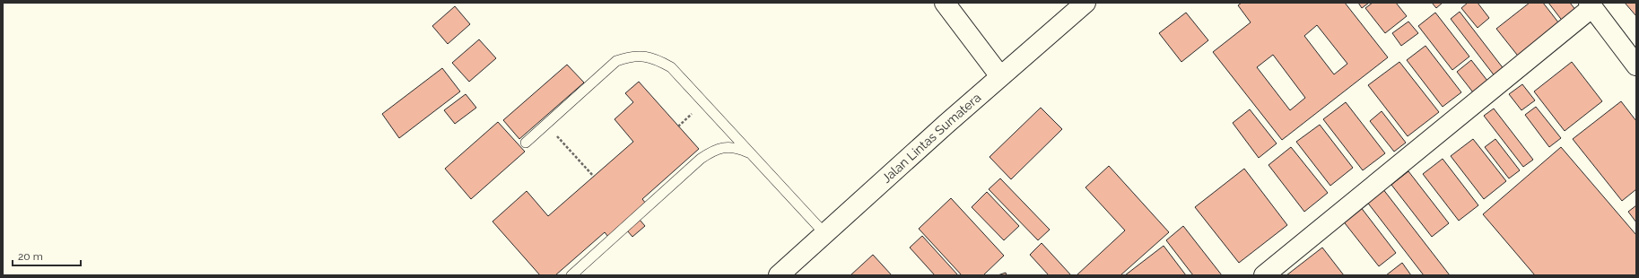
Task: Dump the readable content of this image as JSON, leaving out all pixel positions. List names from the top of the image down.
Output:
{
  "streets": {
    "main road": ["Jalan Lintas Sumatera"]
  },
  "scale_bar": "20 m"
}
